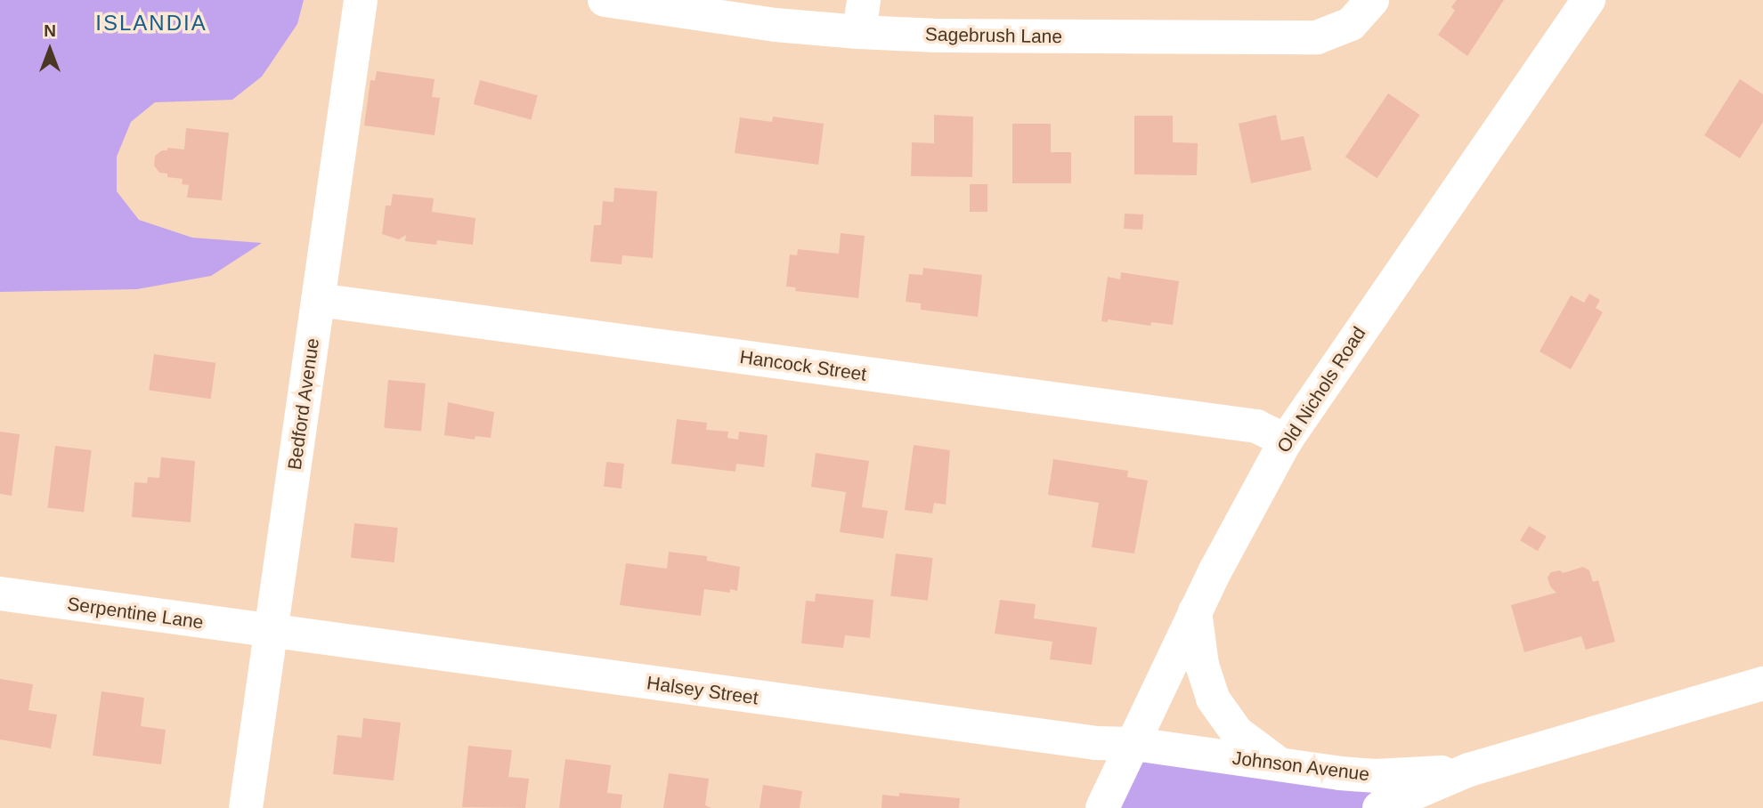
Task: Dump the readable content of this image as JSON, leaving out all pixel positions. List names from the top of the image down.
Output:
{
  "streets": {
    "street": [
      "Sagebrush Lane",
      "Hancock Street",
      "Old Nichols Road",
      "Bedford Avenue",
      "Serpentine Lane",
      "Halsey Street",
      "Johnson Avenue"
    ]
  },
  "crossings": [
    ["Hancock Street", "Old Nichols Road"],
    ["Hancock Street", "Bedford Avenue"],
    ["Old Nichols Road", "Halsey Street"],
    ["Old Nichols Road", "Johnson Avenue"],
    ["Bedford Avenue", "Serpentine Lane"],
    ["Bedford Avenue", "Halsey Street"],
    ["Serpentine Lane", "Halsey Street"],
    ["Halsey Street", "Johnson Avenue"]
  ],
  "districts": ["ISLANDIA"],
  "north": "top"
}
